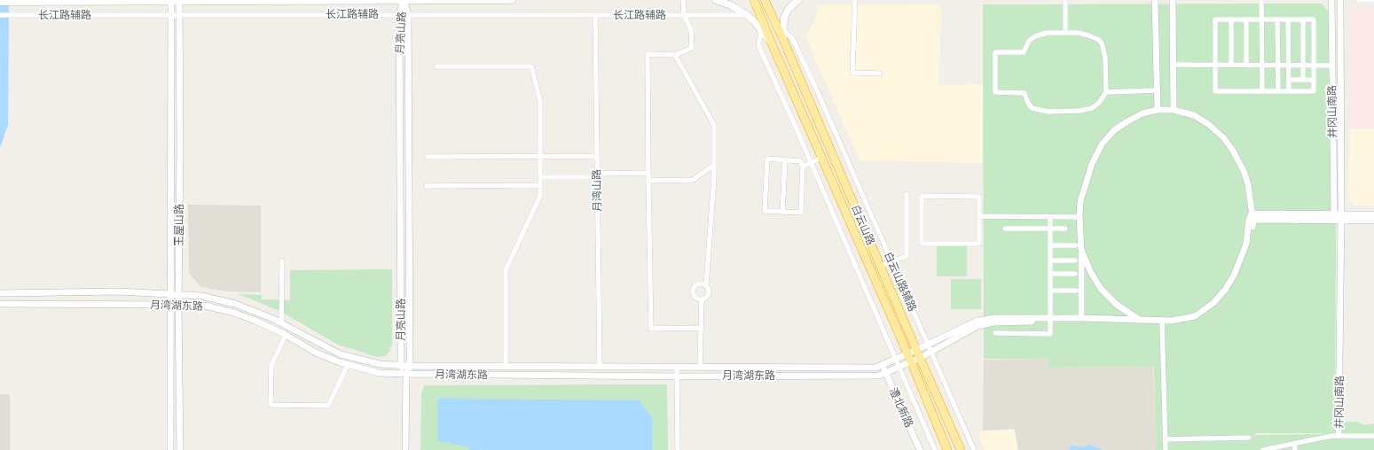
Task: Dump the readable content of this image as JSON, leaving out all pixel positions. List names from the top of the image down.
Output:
{
  "streets": {
    "highway": ["白云山路"],
    "street": [
      "长江路辅路",
      "月亮山路",
      "井冈山南路",
      "月湾山路",
      "王屋山路",
      "白云山路辅路",
      "月湾湖东路",
      "澧北新路"
    ]
  },
  "crossings": [
    ["长江路辅路", "月亮山路"],
    ["长江路辅路", "月湾山路"],
    ["长江路辅路", "王屋山路"],
    ["月亮山路", "月湾湖东路"],
    ["月湾山路", "月湾湖东路"],
    ["王屋山路", "月湾湖东路"],
    ["白云山路", "白云山路辅路"],
    ["白云山路", "月湾湖东路"],
    ["白云山路辅路", "月湾湖东路"],
    ["月湾湖东路", "澧北新路"]
  ]
}
